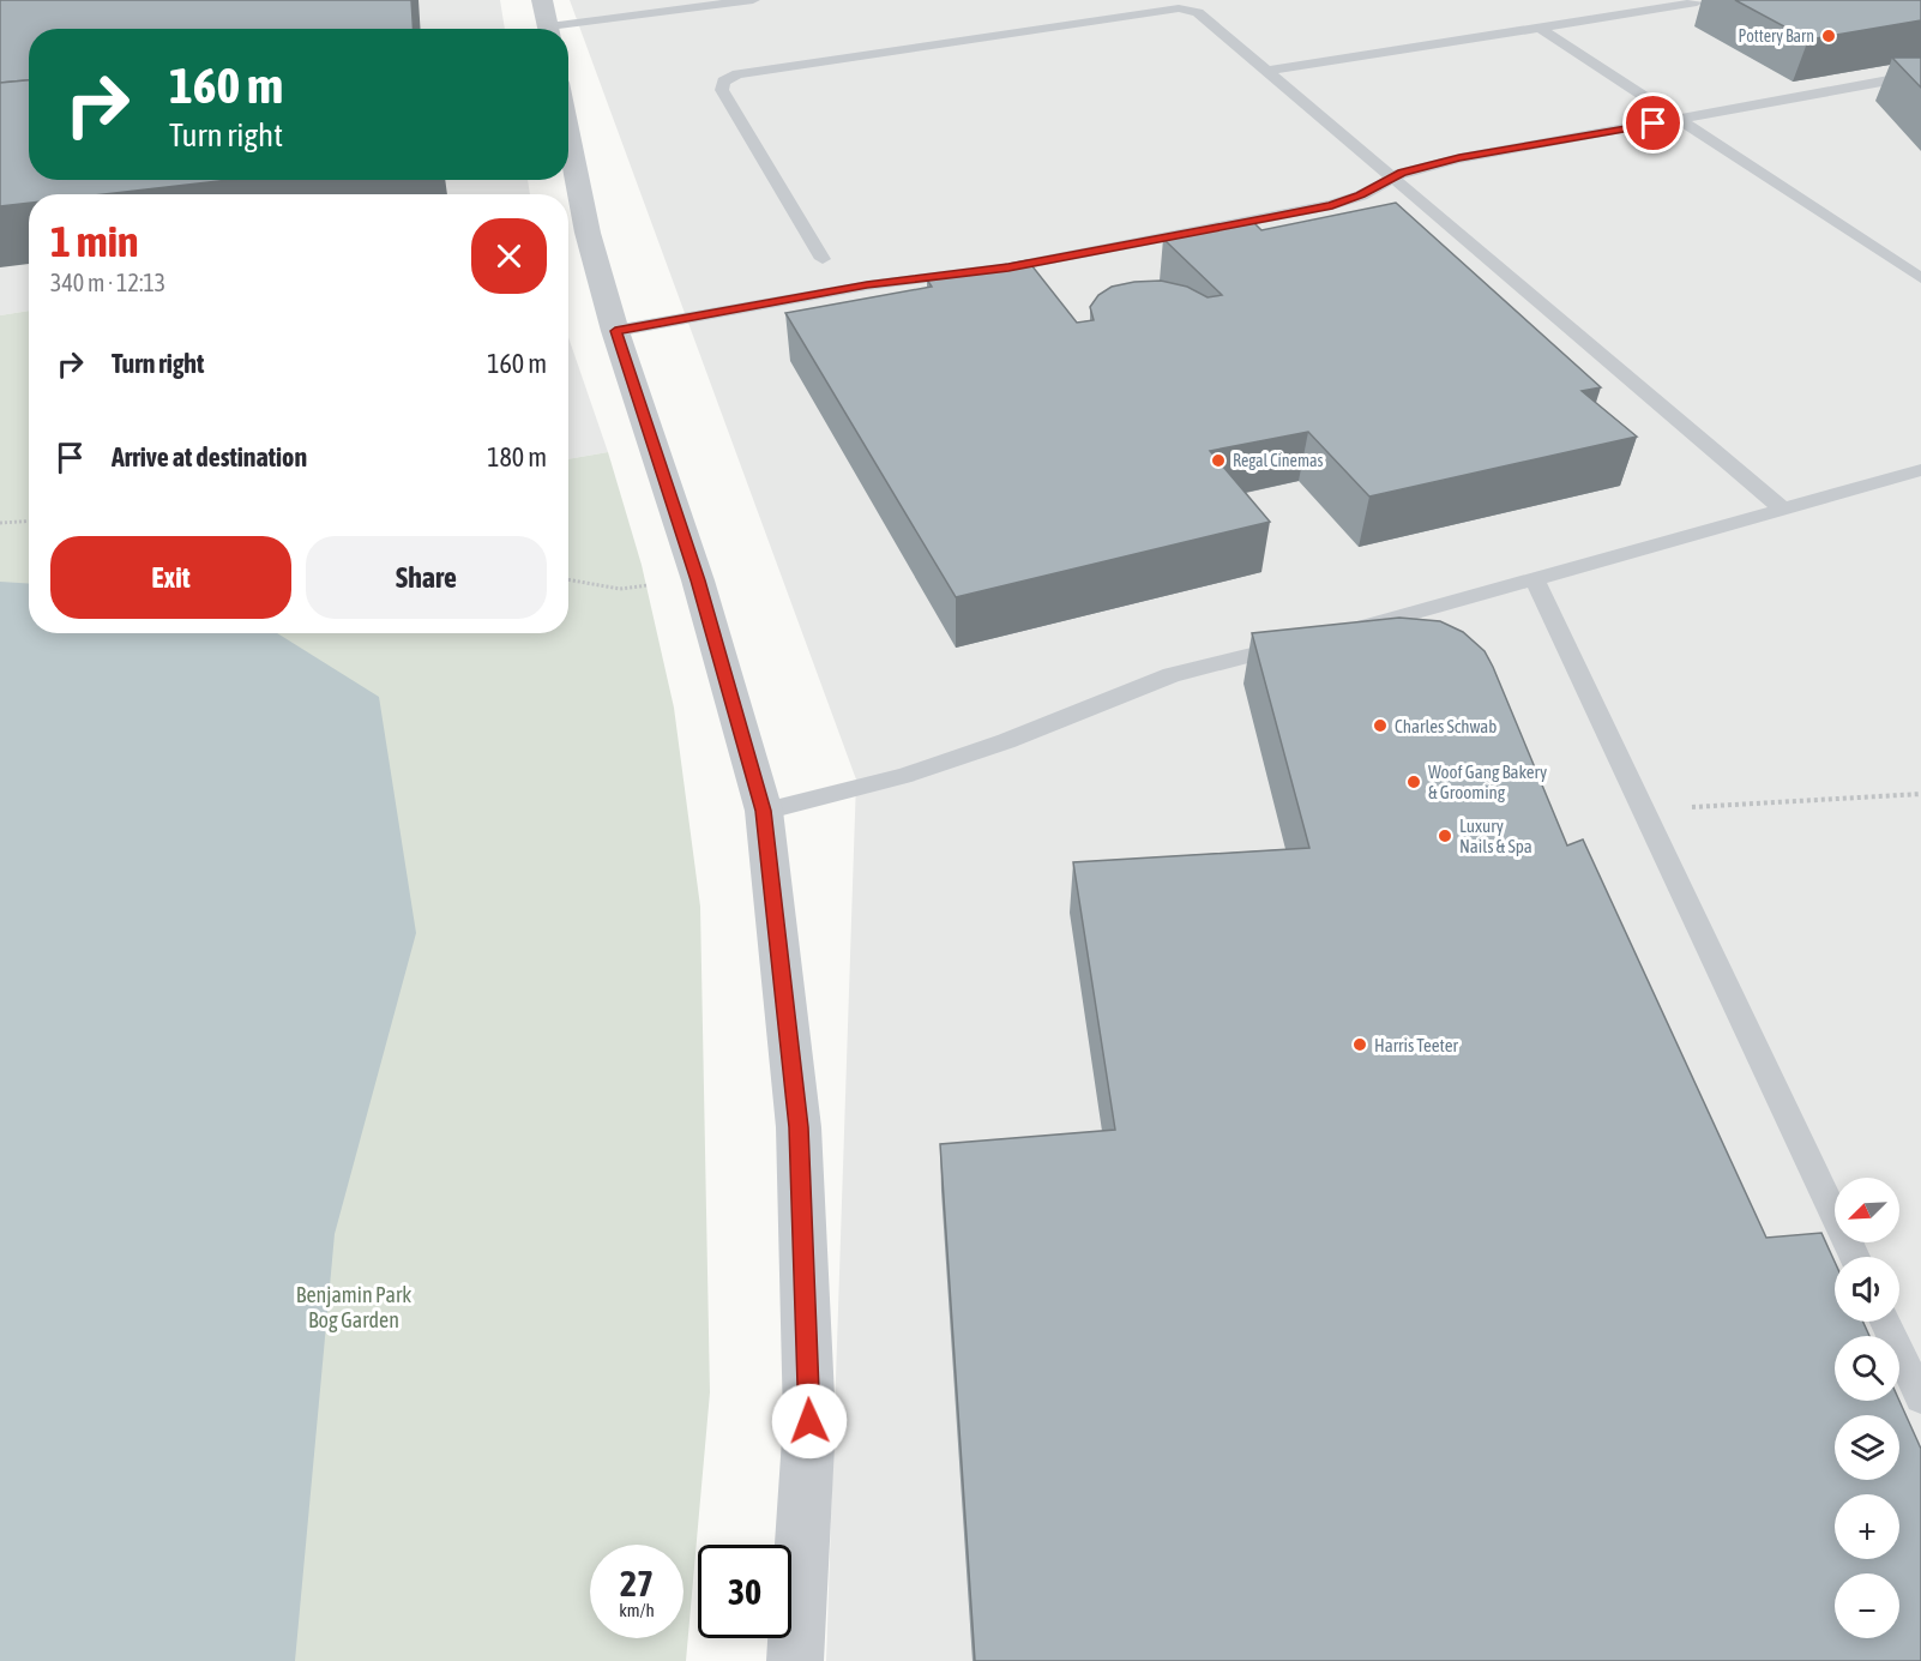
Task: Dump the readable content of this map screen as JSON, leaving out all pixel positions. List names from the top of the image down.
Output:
{
  "parks": ["Benjamin Park Bog Garden"],
  "places": [
    "Pottery Barn",
    "Regal Cinemas",
    "Charles Schwab",
    "Woof Gang Bakery & Grooming",
    "Luxury Nails & Spa",
    "Harris Teeter"
  ],
  "north": "bottom left",
  "page": {
    "turn": ["160 m", "Turn right"],
    "heading": ["1 min", "340 m · 12:13"],
    "list": [
      {
        "name": "Turn right",
        "value": "160 m"
      },
      {
        "name": "Arrive at destination",
        "value": "180 m"
      }
    ],
    "buttons": ["Exit", "Share"],
    "map_buttons": ["+", "−"],
    "speed": "27 km/h",
    "limit": "30"
  }
}
